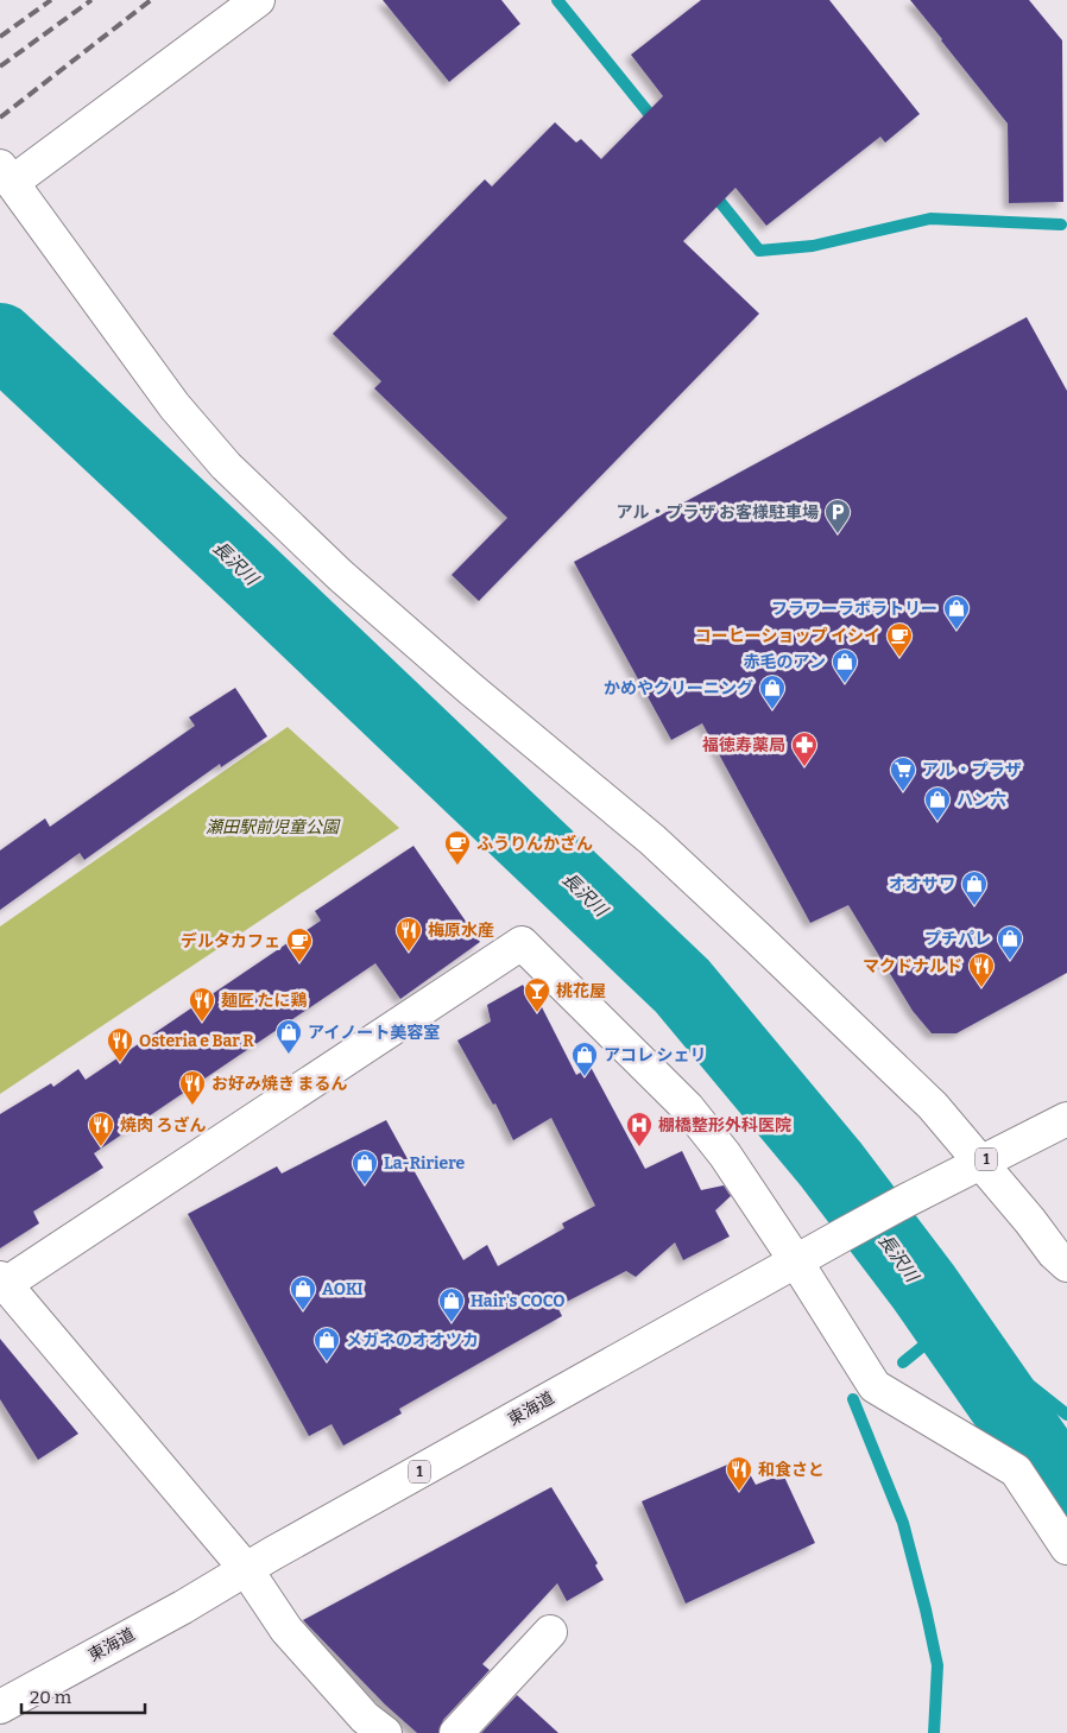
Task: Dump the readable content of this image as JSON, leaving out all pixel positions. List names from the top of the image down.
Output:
{
  "streets": {
    "main road": ["1", "東海道"]
  },
  "water": ["長沢川"],
  "parks": ["瀬田駅前児童公園"],
  "places": {
    "parking": ["アル・プラザ お客様駐車場"],
    "shop": [
      "フラワーラボラトリー",
      "赤毛のアン",
      "かめやクリーニング",
      "ハン六",
      "オオサワ",
      "プチパレ",
      "アイノート美容室",
      "アコレ シェリ",
      "La-Ririere",
      "AOKI",
      "Hair's COCO",
      "メガネのオオツカ"
    ],
    "cafe": ["コーヒーショップ イシイ", "ふうりんかざん", "デルタカフェ"],
    "pharmacy": ["福徳寿薬局"],
    "supermarket": ["アル・プラザ"],
    "restaurant": [
      "梅原水産",
      "マクドナルド",
      "麺匠 たに鶏",
      "Osteria e Bar R",
      "お好み焼き まるん",
      "焼肉 ろざん",
      "和食さと"
    ],
    "bar": ["桃花屋"],
    "hospital": ["棚橋整形外科医院"]
  },
  "scale_bar": "20 m"
}
